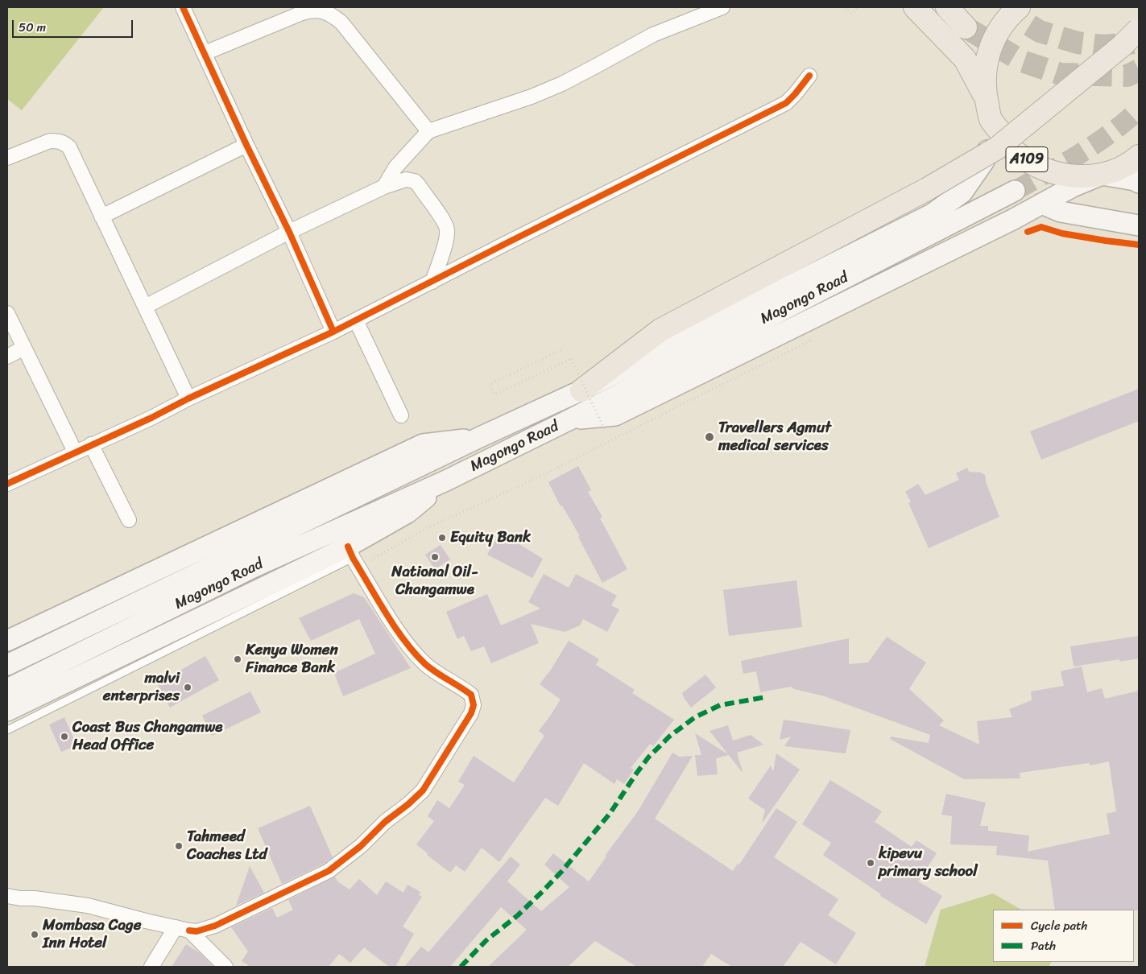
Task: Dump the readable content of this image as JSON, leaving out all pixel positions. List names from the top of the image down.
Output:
{
  "streets": {
    "highway": ["A109"],
    "main road": ["Magongo Road"]
  },
  "crossings": [
    ["A109", "Magongo Road"]
  ],
  "places": [
    "Travellers Agmut medical services",
    "Equity Bank",
    "National Oil- Changamwe",
    "Kenya Women Finance Bank",
    "malvi enterprises",
    "Coast Bus Changamwe Head Office",
    "Tahmeed Coaches Ltd",
    "kipevu primary school",
    "Mombasa Cage Inn Hotel"
  ],
  "legend": ["Cycle path", "Path"],
  "scale_bar": "50 m"
}
